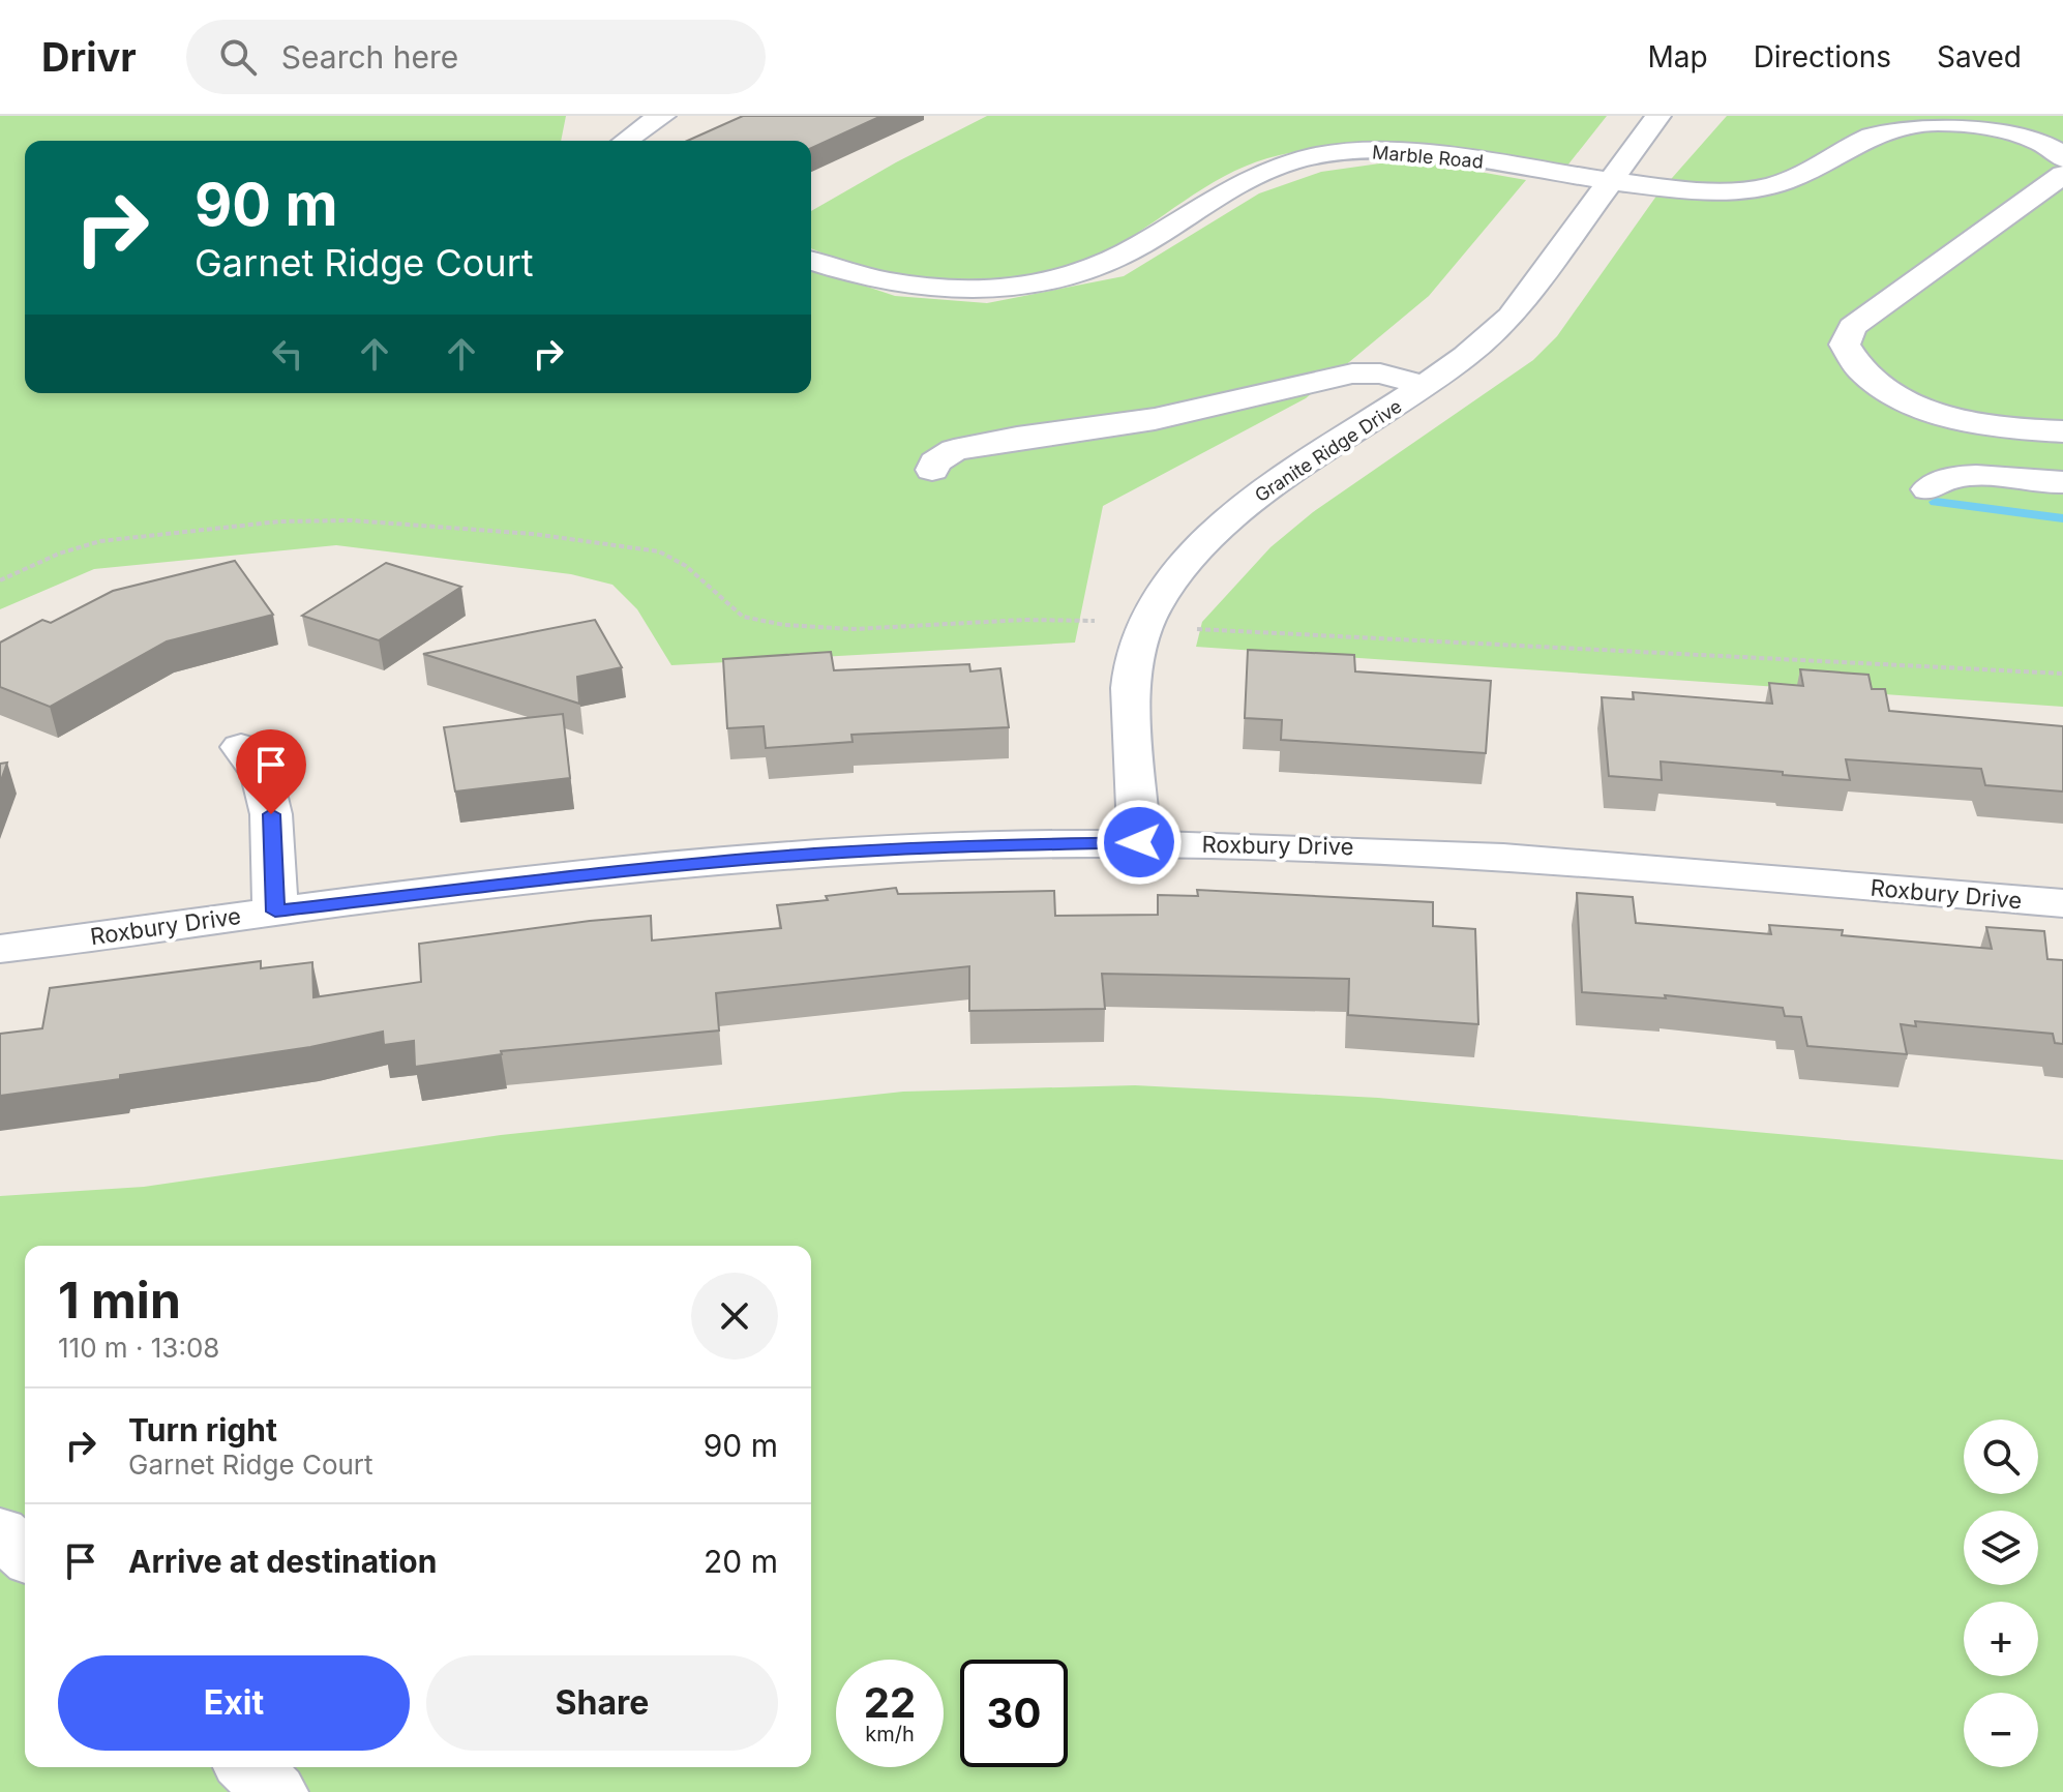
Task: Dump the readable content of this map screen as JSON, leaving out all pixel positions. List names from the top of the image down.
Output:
{
  "streets": {
    "street": ["Marble Road", "Granite Ridge Drive", "Roxbury Drive"]
  },
  "crossings": [
    ["Marble Road", "Granite Ridge Drive"],
    ["Granite Ridge Drive", "Roxbury Drive"]
  ],
  "page": {
    "header": "Drivr",
    "search": "Search here",
    "nav": ["Map", "Directions", "Saved"],
    "turn": ["90 m", "Garnet Ridge Court"],
    "heading": ["1 min", "110 m · 13:08"],
    "list": [
      {
        "name": "Turn right",
        "note": "Garnet Ridge Court",
        "value": "90 m"
      },
      {
        "name": "Arrive at destination",
        "value": "20 m"
      }
    ],
    "map_buttons": ["+", "−"],
    "buttons": ["Exit", "Share"],
    "speed": "22 km/h",
    "limit": "30"
  }
}
